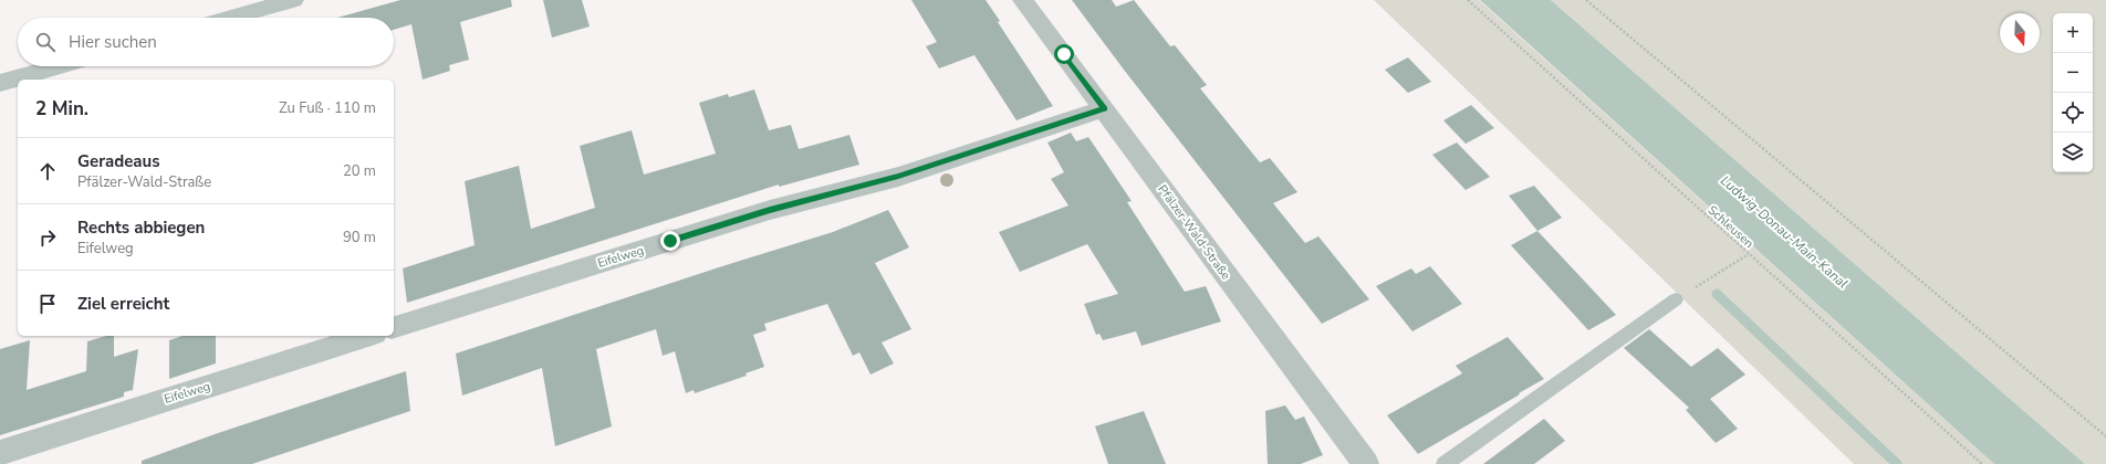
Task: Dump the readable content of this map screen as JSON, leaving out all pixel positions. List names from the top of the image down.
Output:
{
  "streets": {
    "street": ["Pfälzer-Wald-Straße", "Eifelweg"],
    "path": ["Schleusen"]
  },
  "crossings": [
    ["Pfälzer-Wald-Straße", "Eifelweg"]
  ],
  "water": ["Ludwig-Donau-Main-Kanal"],
  "north": "bottom",
  "page": {
    "map_buttons": ["+", "−"],
    "search": "Hier suchen",
    "heading": ["2 Min.", "Zu Fuß · 110 m"],
    "list": [
      ["Geradeaus", "Pfälzer-Wald-Straße", "20 m"],
      ["Rechts abbiegen", "Eifelweg", "90 m"],
      "Ziel erreicht"
    ]
  }
}
